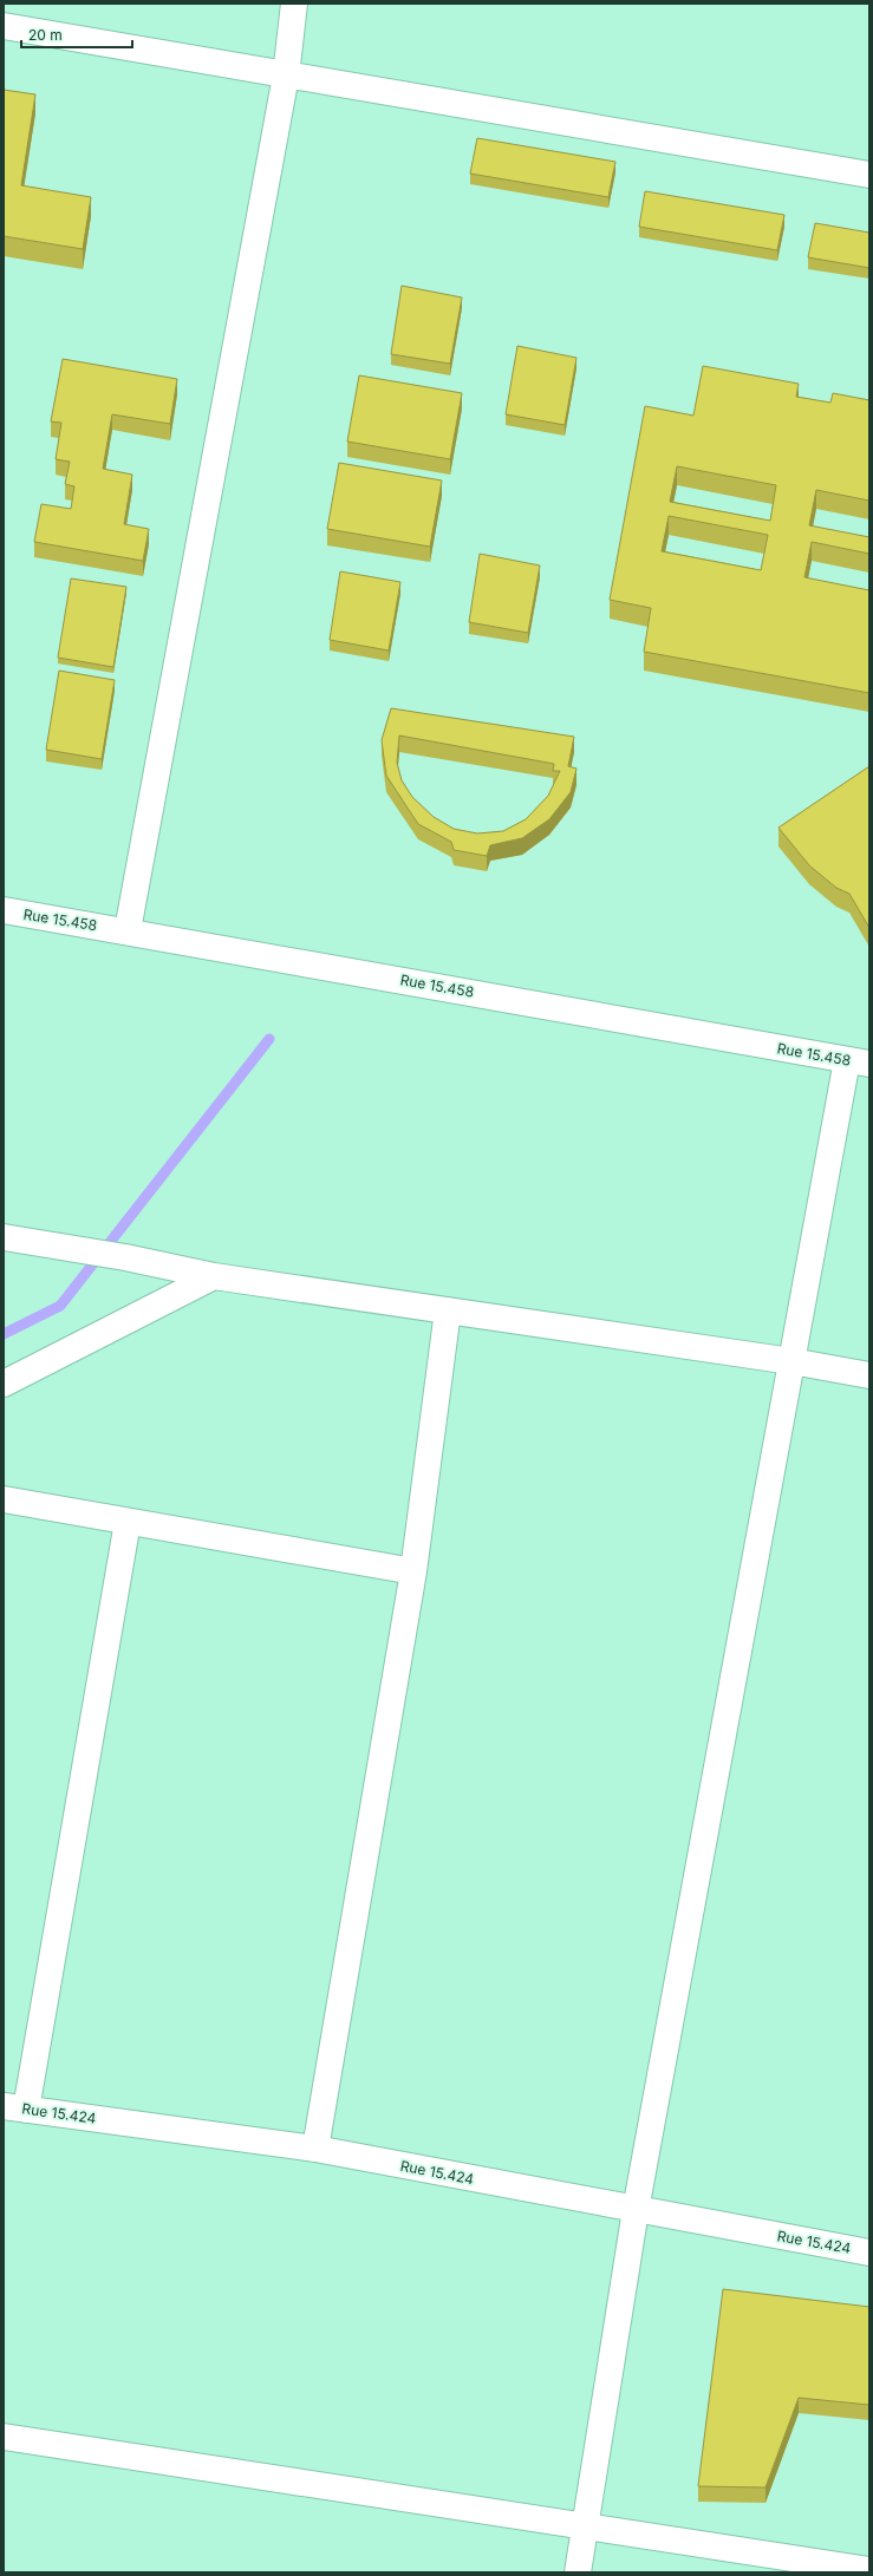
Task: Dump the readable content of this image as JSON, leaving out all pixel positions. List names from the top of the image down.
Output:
{
  "streets": {
    "street": ["Rue 15.458", "Rue 15.424"]
  },
  "scale_bar": "20 m"
}
